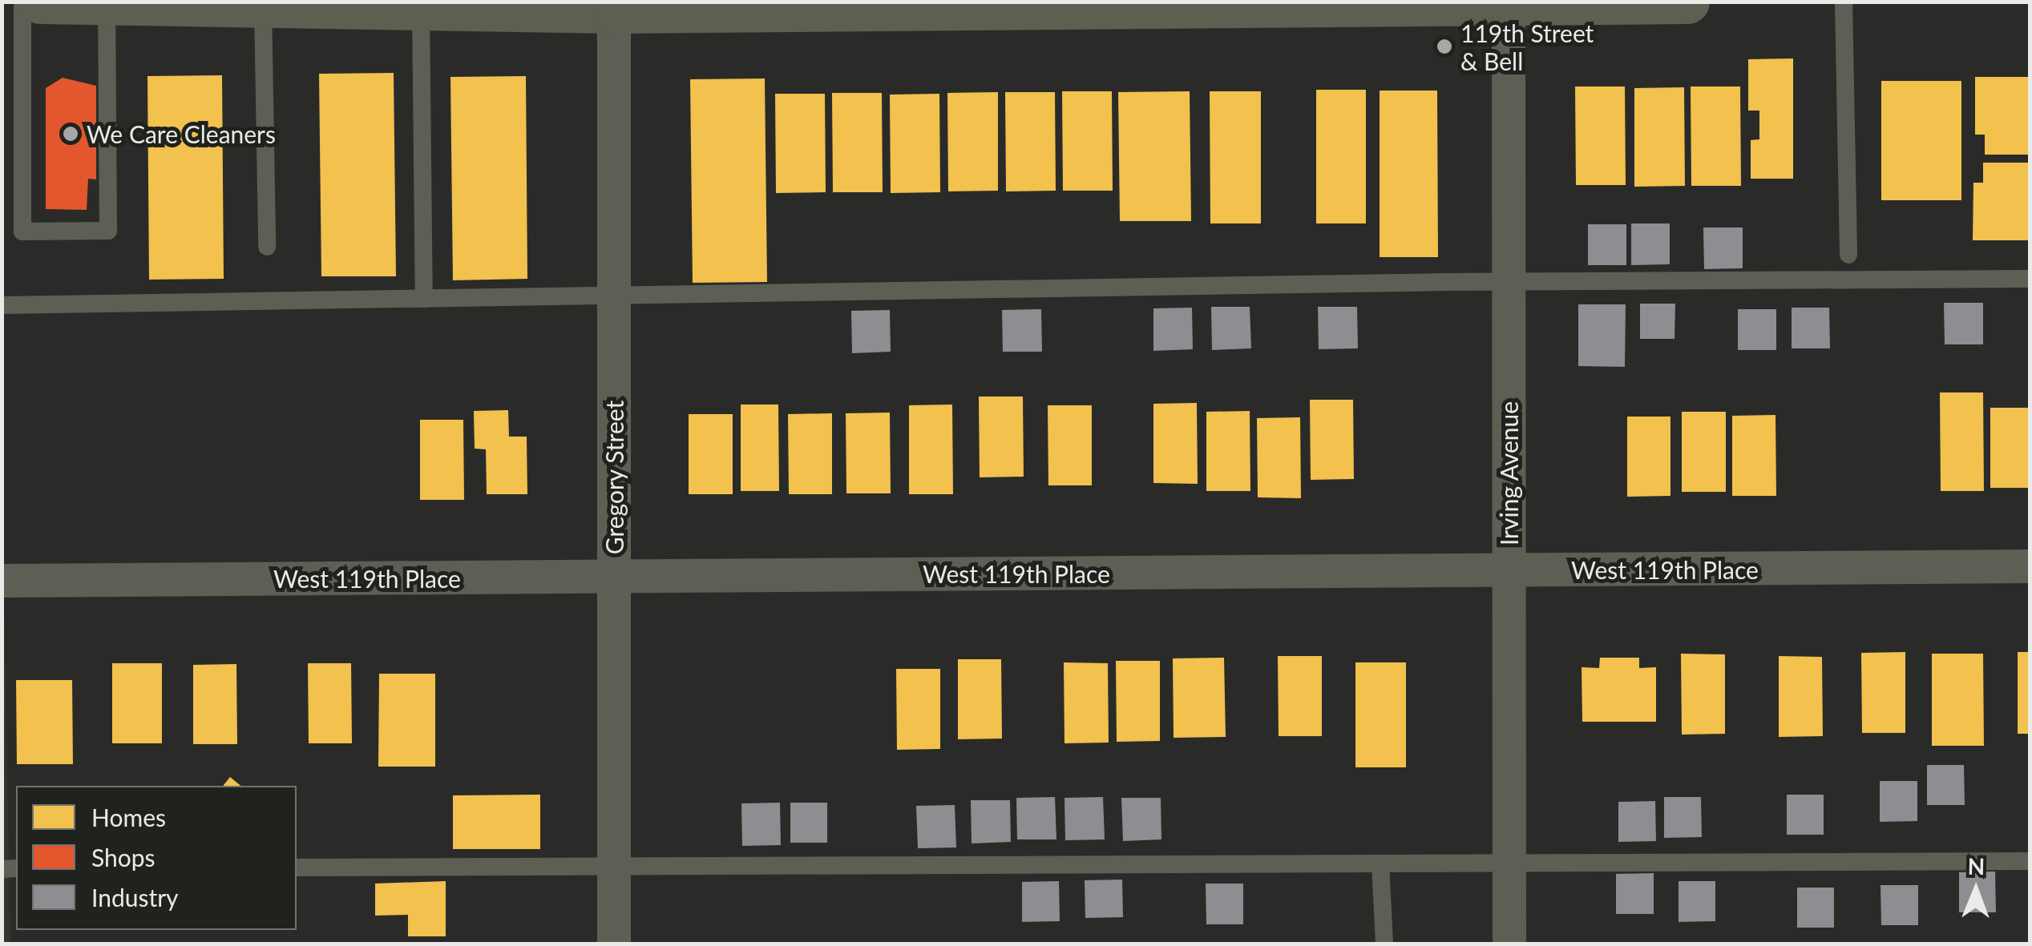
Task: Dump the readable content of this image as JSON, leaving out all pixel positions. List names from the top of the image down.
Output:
{
  "streets": {
    "street": ["Irving Avenue", "Gregory Street", "West 119th Place"]
  },
  "crossings": [
    ["Irving Avenue", "West 119th Place"],
    ["Gregory Street", "West 119th Place"]
  ],
  "places": ["119th Street & Bell", "We Care Cleaners"],
  "legend": ["Homes", "Shops", "Industry"],
  "north": "top"
}
